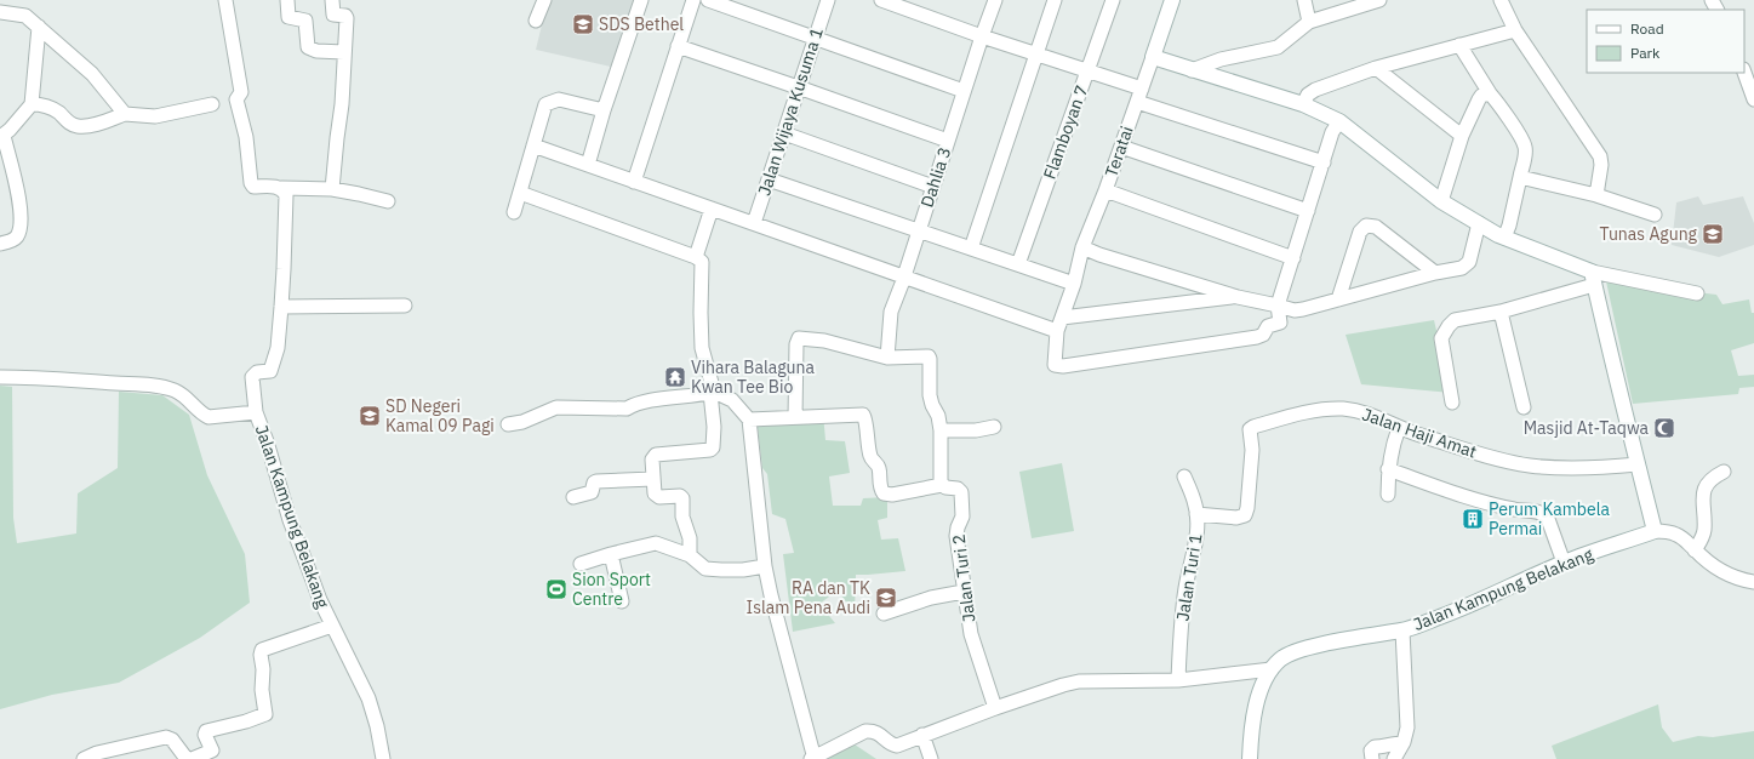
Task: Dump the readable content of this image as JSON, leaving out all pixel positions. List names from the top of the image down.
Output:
{
  "streets": {
    "street": [
      "Jalan Wijaya Kusuma 1",
      "Flamboyan 7",
      "Teratai",
      "Dahlia 3",
      "Jalan Haji Amat",
      "Jalan Kampung Belakang",
      "Jalan Turi 1",
      "Jalan Turi 2"
    ]
  },
  "crossings": [
    ["Jalan Haji Amat", "Jalan Turi 1"]
  ],
  "places": {
    "school or university": [
      "SDS Bethel",
      "Tunas Agung",
      "SD Negeri Kamal 09 Pagi",
      "RA dan TK Islam Pena Audi"
    ],
    "temple": ["Vihara Balaguna Kwan Tee Bio"],
    "mosque": ["Masjid At-Taqwa"],
    "building": ["Perum Kambela Permai"],
    "sports": ["Sion Sport Centre"]
  },
  "legend": ["Road", "Park"]
}
